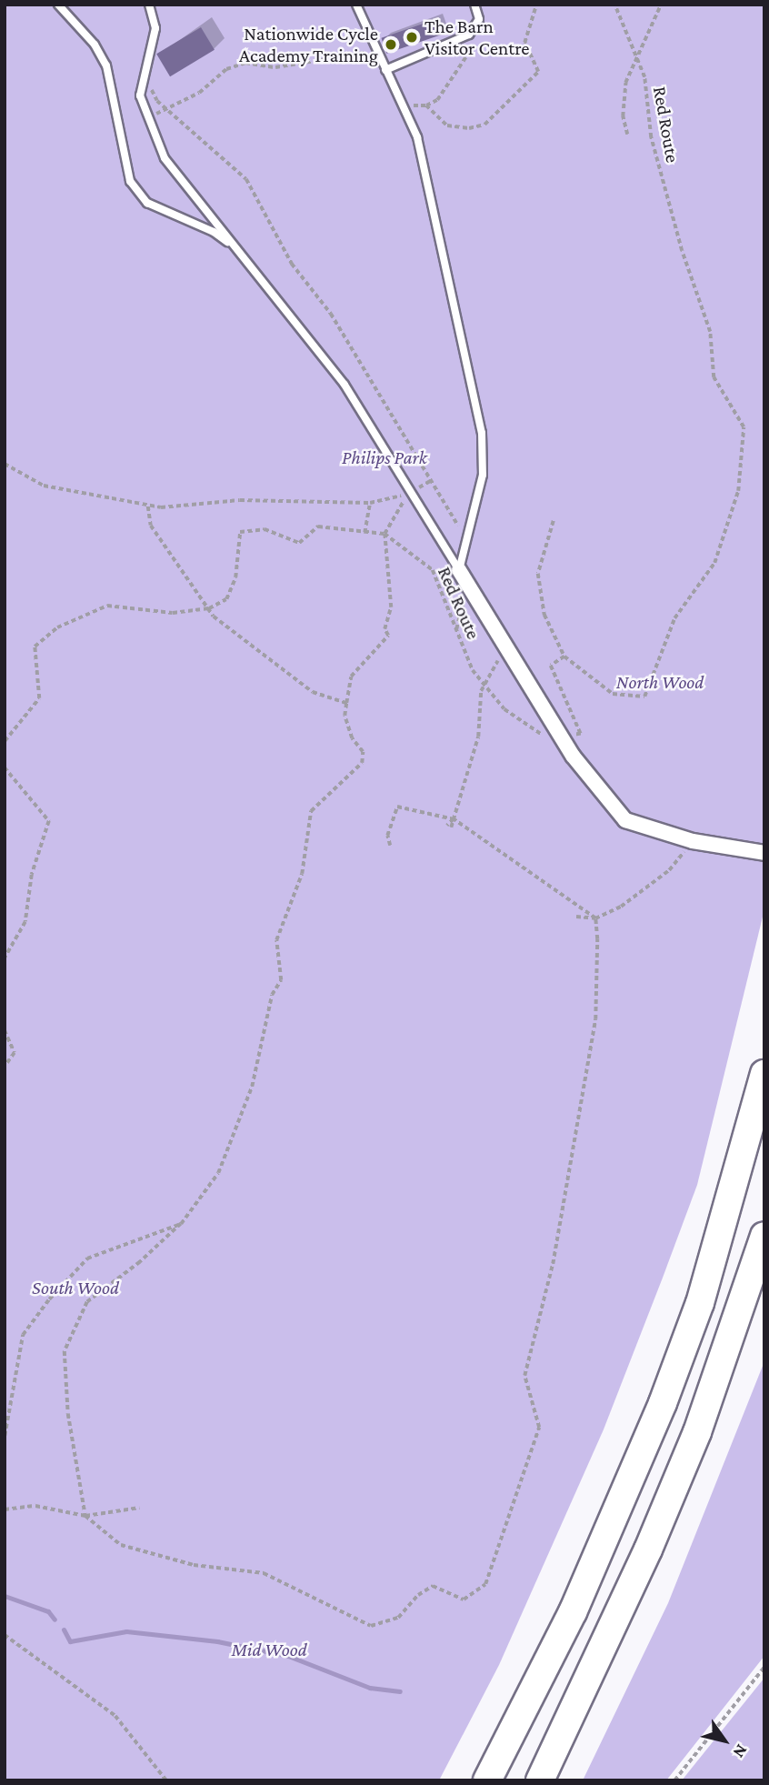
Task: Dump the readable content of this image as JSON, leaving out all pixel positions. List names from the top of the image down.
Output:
{
  "streets": {
    "path": ["Red Route"]
  },
  "parks": [
    "Philips Park",
    "North Wood",
    "South Wood",
    "Mid Wood"
  ],
  "places": ["The Barn Visitor Centre", "Nationwide Cycle Academy Training"],
  "north": "bottom right"
}
